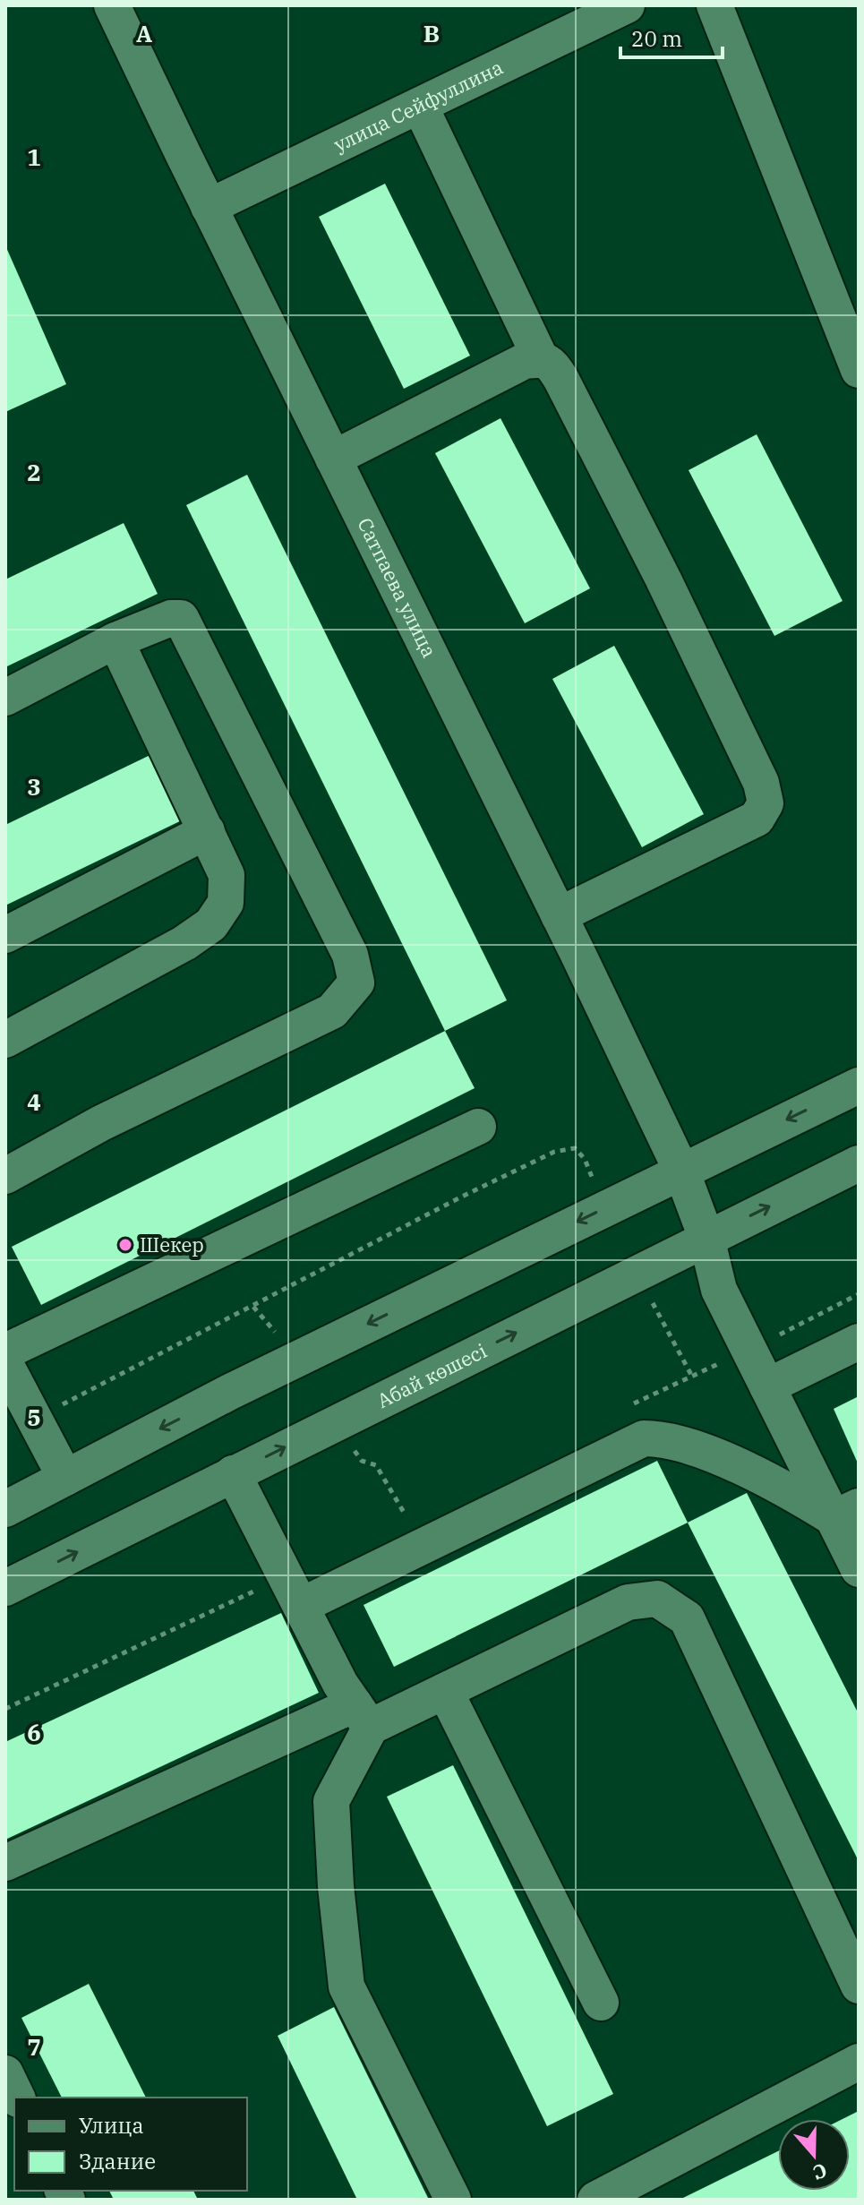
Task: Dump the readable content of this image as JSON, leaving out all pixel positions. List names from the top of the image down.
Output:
{
  "streets": {
    "street": ["улица Сейфуллина", "Сатпаева улица", "Абай көшесі"]
  },
  "crossings": [
    ["улица Сейфуллина", "Сатпаева улица"],
    ["Сатпаева улица", "Абай көшесі"]
  ],
  "places": ["Шекер"],
  "legend": ["Улица", "Здание"],
  "scale_bar": "20 m",
  "north": "bottom",
  "grid": {
    "columns": ["A", "B"],
    "rows": [
      "1",
      "2",
      "3",
      "4",
      "5",
      "6",
      "7"
    ]
  }
}
